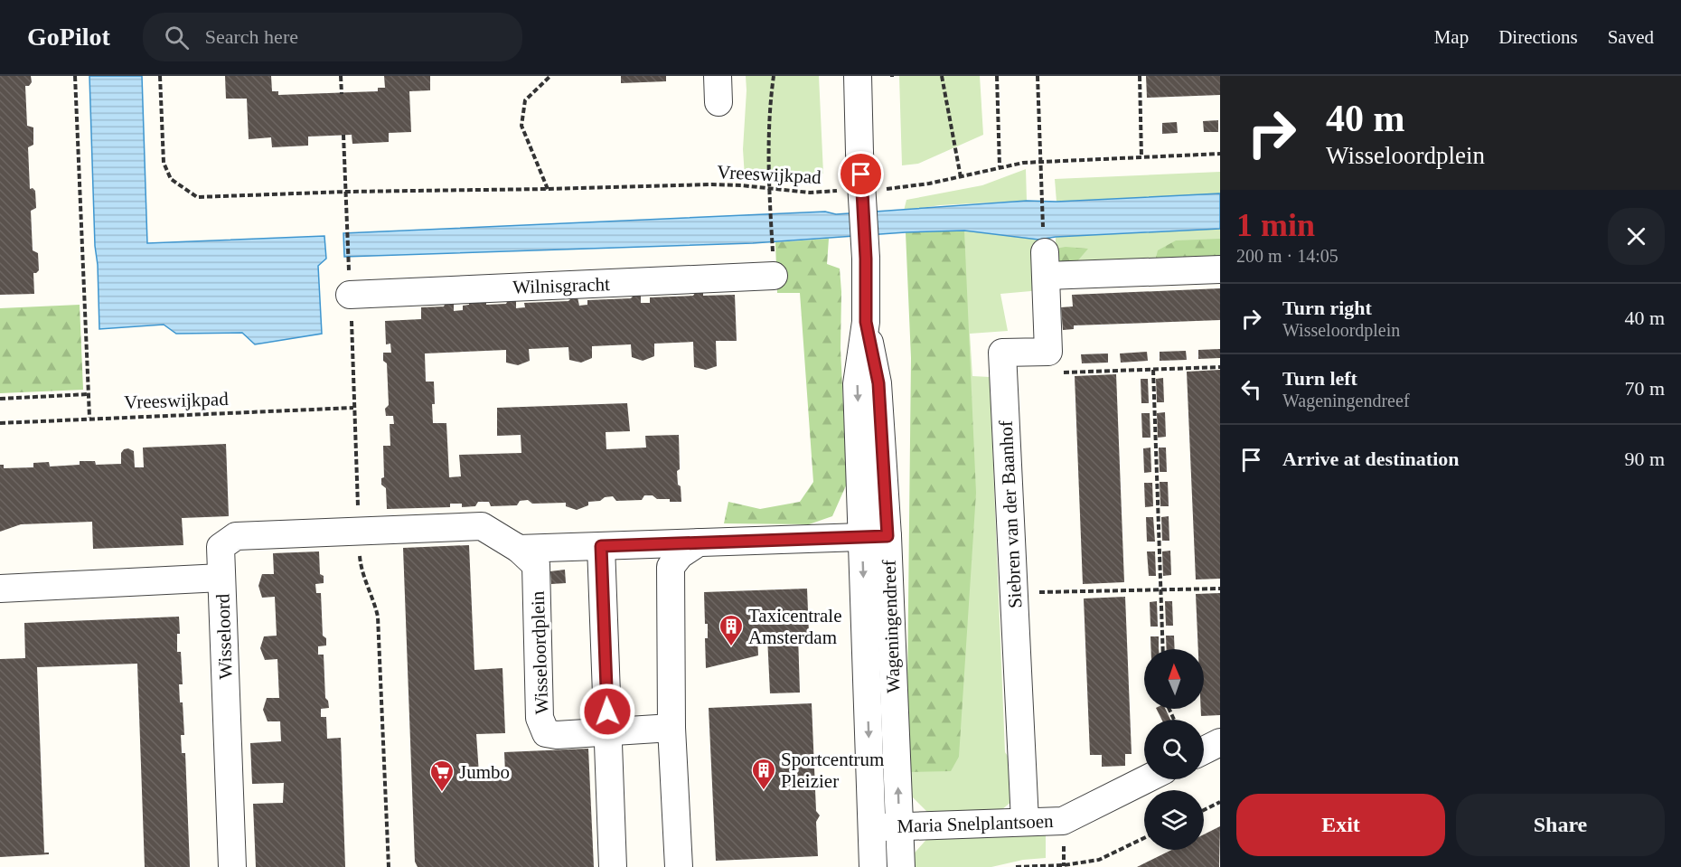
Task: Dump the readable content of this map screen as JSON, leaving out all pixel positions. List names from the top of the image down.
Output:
{
  "streets": {
    "street": [
      "Wilnisgracht",
      "Siebren van der Baanhof",
      "Wageningendreef",
      "Wisseloord",
      "Wisseloordplein",
      "Maria Snelplantsoen"
    ],
    "path": ["Vreeswijkpad"]
  },
  "crossings": [
    ["Siebren van der Baanhof", "Maria Snelplantsoen"],
    ["Wageningendreef", "Maria Snelplantsoen"],
    ["Wisseloord", "Wisseloordplein"]
  ],
  "places": {
    "building": ["Taxicentrale Amsterdam", "Sportcentrum Pleizier"],
    "supermarket": ["Jumbo"]
  },
  "north": "top",
  "page": {
    "header": "GoPilot",
    "search": "Search here",
    "nav": ["Map", "Directions", "Saved"],
    "turn": ["40 m", "Wisseloordplein"],
    "heading": ["1 min", "200 m · 14:05"],
    "list": [
      {
        "name": "Turn right",
        "note": "Wisseloordplein",
        "value": "40 m"
      },
      {
        "name": "Turn left",
        "note": "Wageningendreef",
        "value": "70 m"
      },
      {
        "name": "Arrive at destination",
        "value": "90 m"
      }
    ],
    "buttons": ["Exit", "Share"]
  }
}
